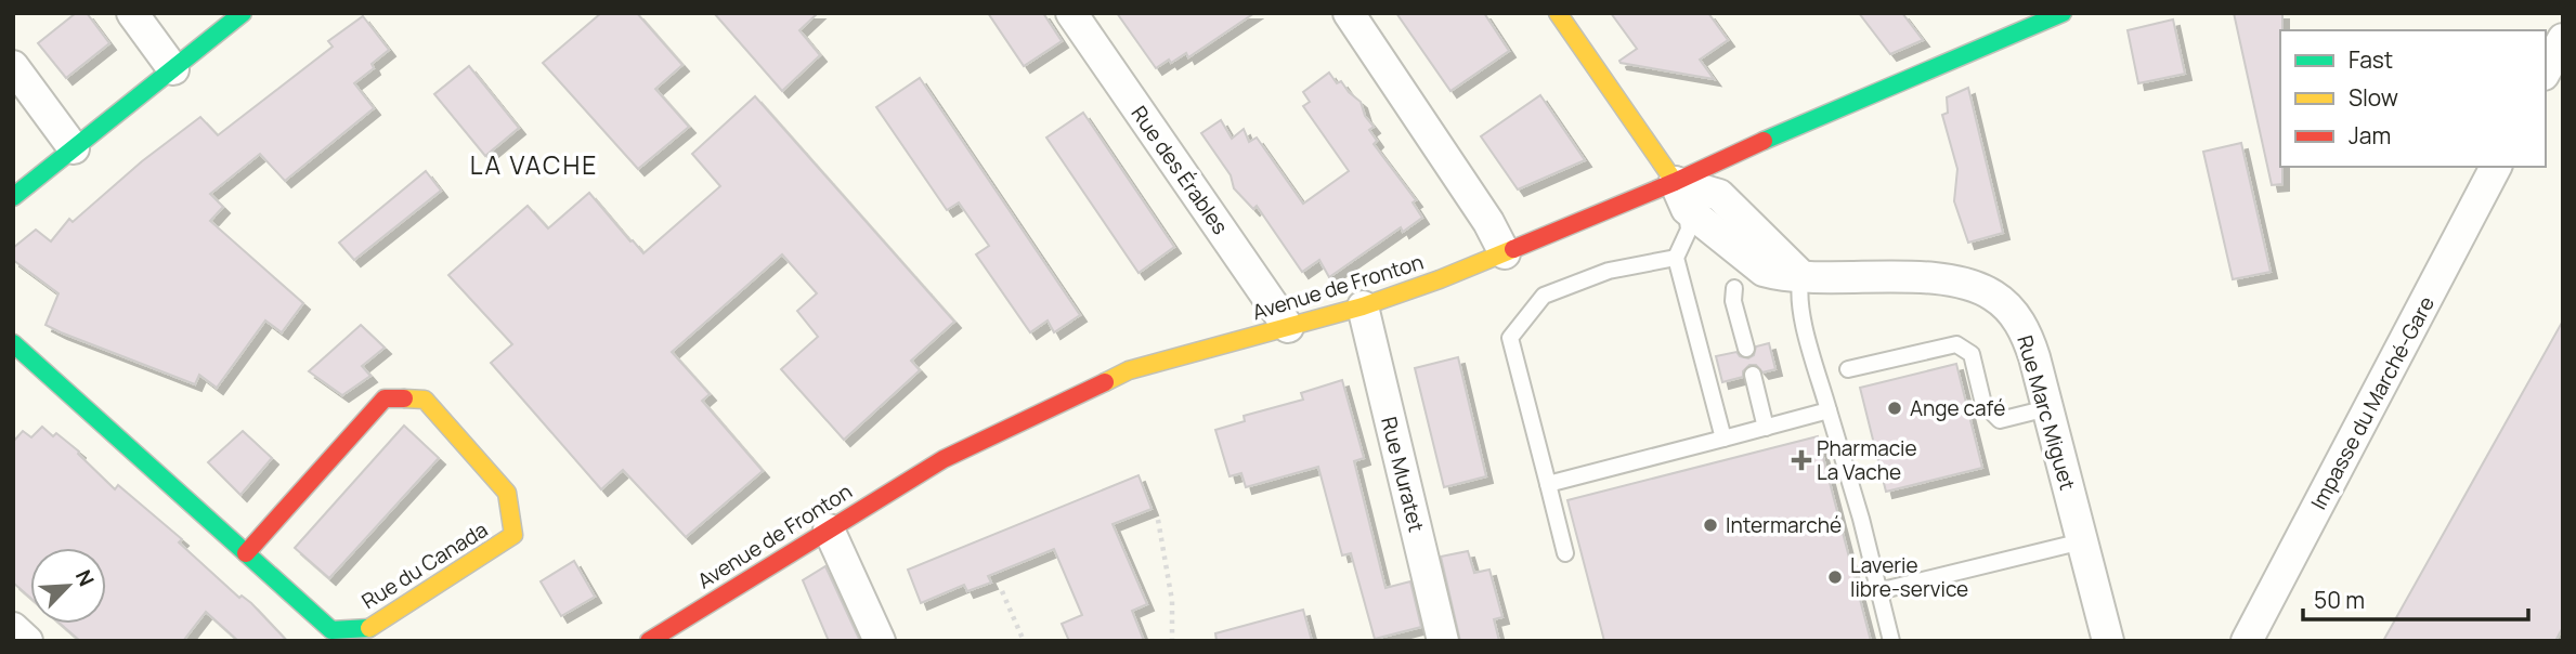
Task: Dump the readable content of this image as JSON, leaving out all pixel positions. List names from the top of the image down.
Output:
{
  "streets": {
    "street": [
      "Rue des Érables",
      "Avenue de Fronton",
      "Impasse du Marché-Gare",
      "Rue Marc Miguet",
      "Rue Muratet",
      "Rue du Canada"
    ]
  },
  "crossings": [
    ["Rue des Érables", "Avenue de Fronton"],
    ["Avenue de Fronton", "Rue Muratet"]
  ],
  "districts": ["LA VACHE"],
  "places": {
    "other": ["Ange café", "Intermarché", "Laverie libre-service"],
    "health": ["Pharmacie La Vache"]
  },
  "legend": ["Fast", "Slow", "Jam"],
  "scale_bar": "50 m",
  "north": "top right"
}
